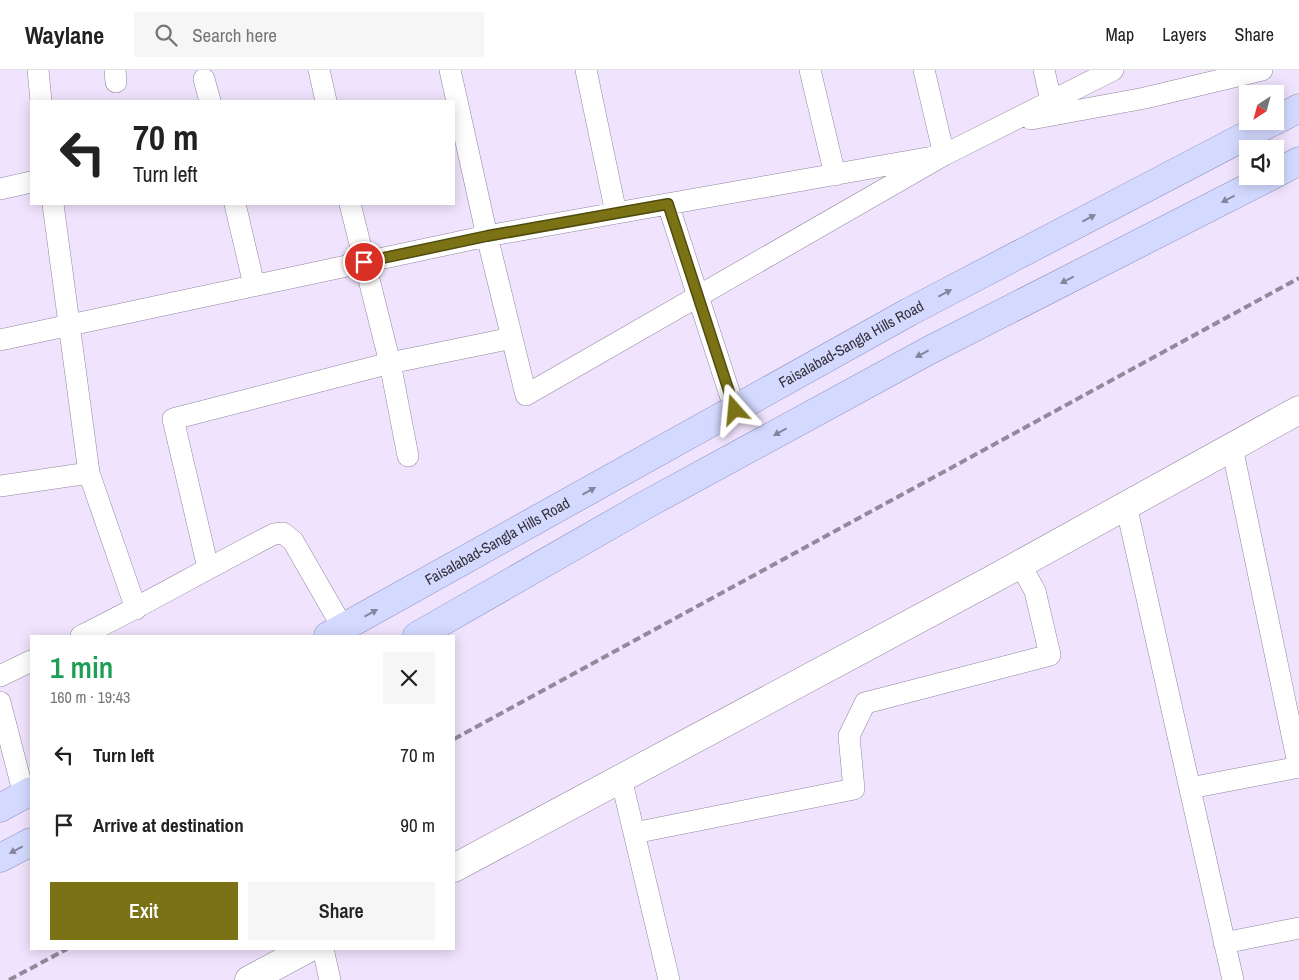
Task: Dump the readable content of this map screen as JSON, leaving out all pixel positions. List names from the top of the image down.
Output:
{
  "streets": {
    "main road": ["Faisalabad-Sangla Hills Road"]
  },
  "north": "bottom left",
  "page": {
    "header": "Waylane",
    "search": "Search here",
    "nav": ["Map", "Layers", "Share"],
    "turn": ["70 m", "Turn left"],
    "heading": ["1 min", "160 m · 19:43"],
    "list": [
      {
        "name": "Turn left",
        "value": "70 m"
      },
      {
        "name": "Arrive at destination",
        "value": "90 m"
      }
    ],
    "buttons": ["Exit", "Share"]
  }
}
